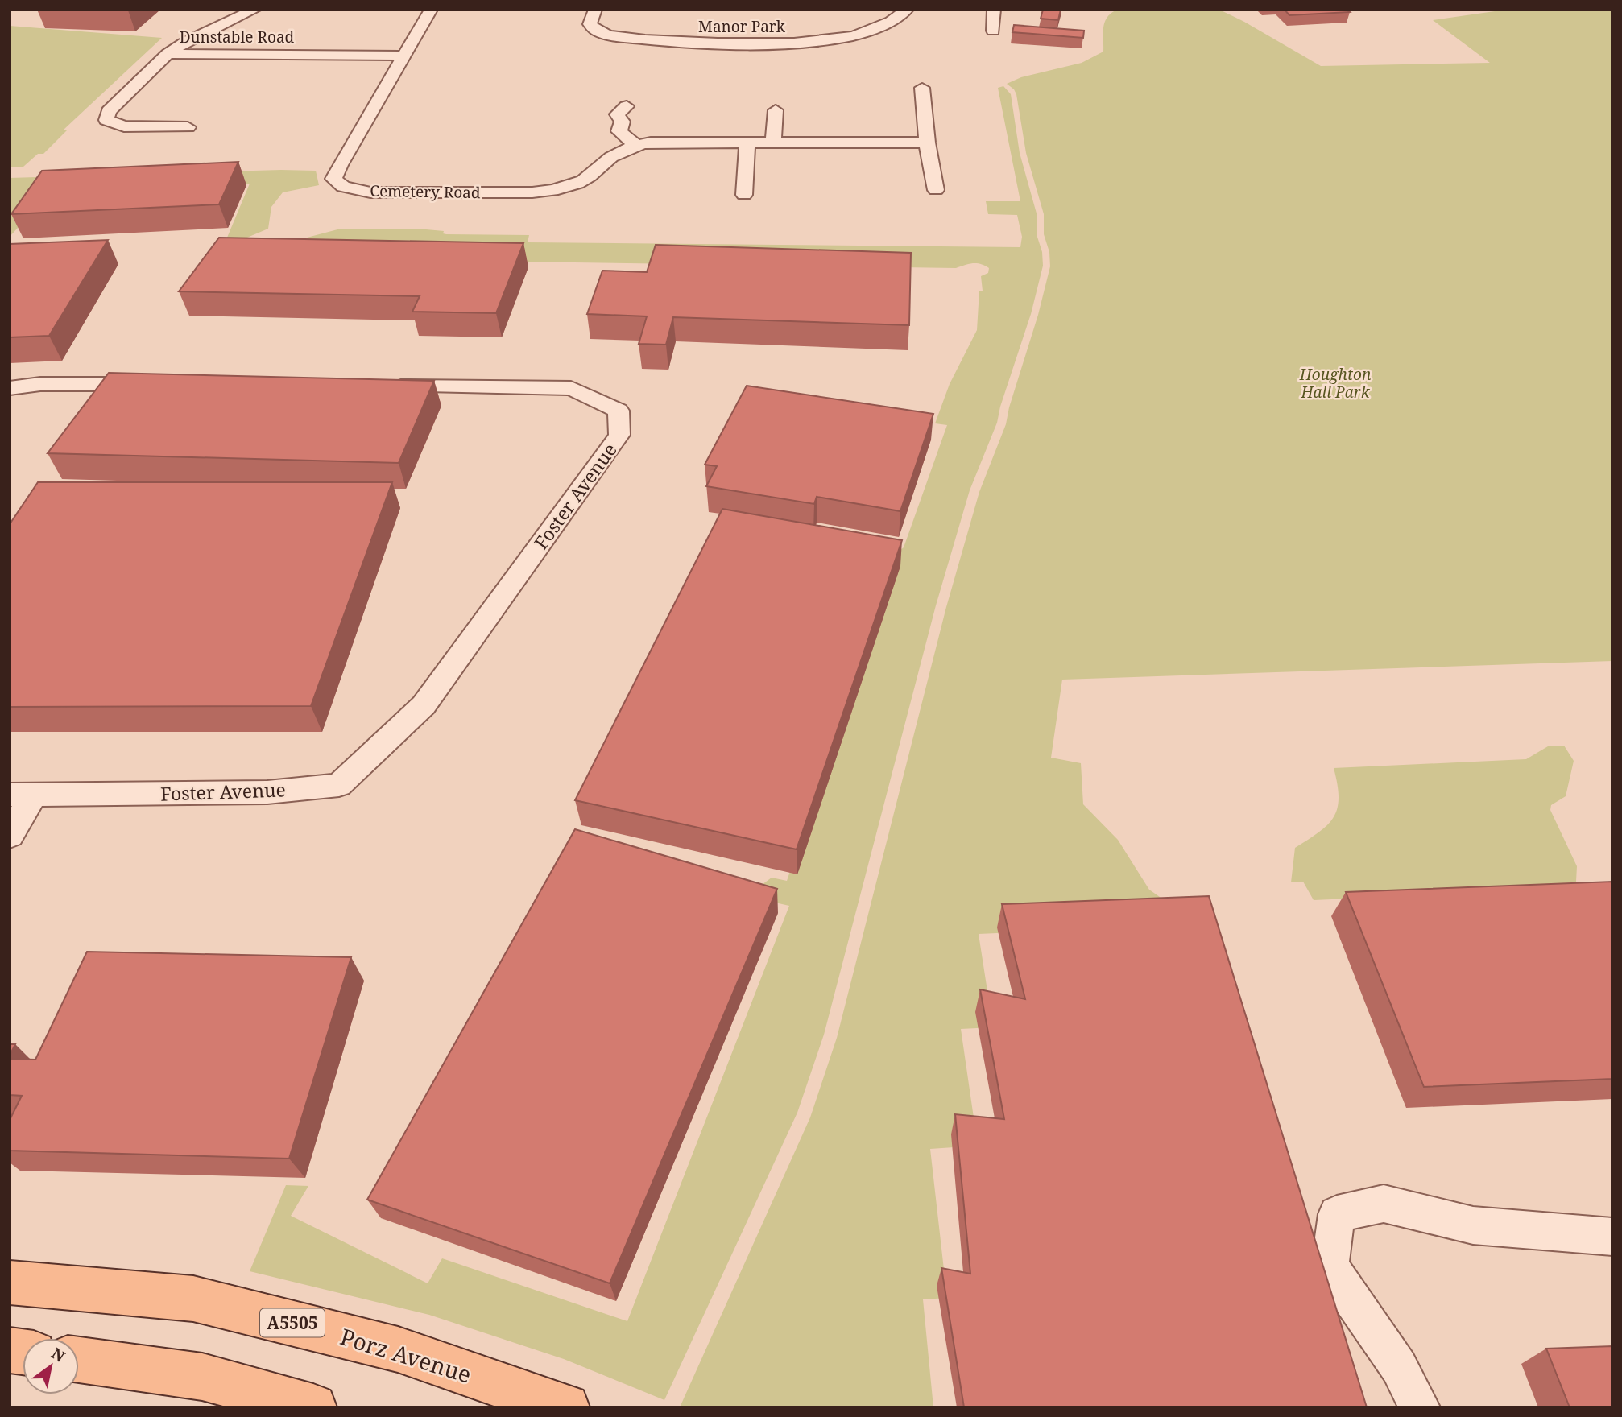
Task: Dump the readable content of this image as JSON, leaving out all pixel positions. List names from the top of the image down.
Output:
{
  "streets": {
    "main road": ["A5505", "Porz Avenue"],
    "street": [
      "Manor Park",
      "Dunstable Road",
      "Cemetery Road",
      "Foster Avenue"
    ]
  },
  "crossings": [
    ["Dunstable Road", "Cemetery Road"]
  ],
  "parks": ["Houghton Hall Park"],
  "north": "top right"
}
